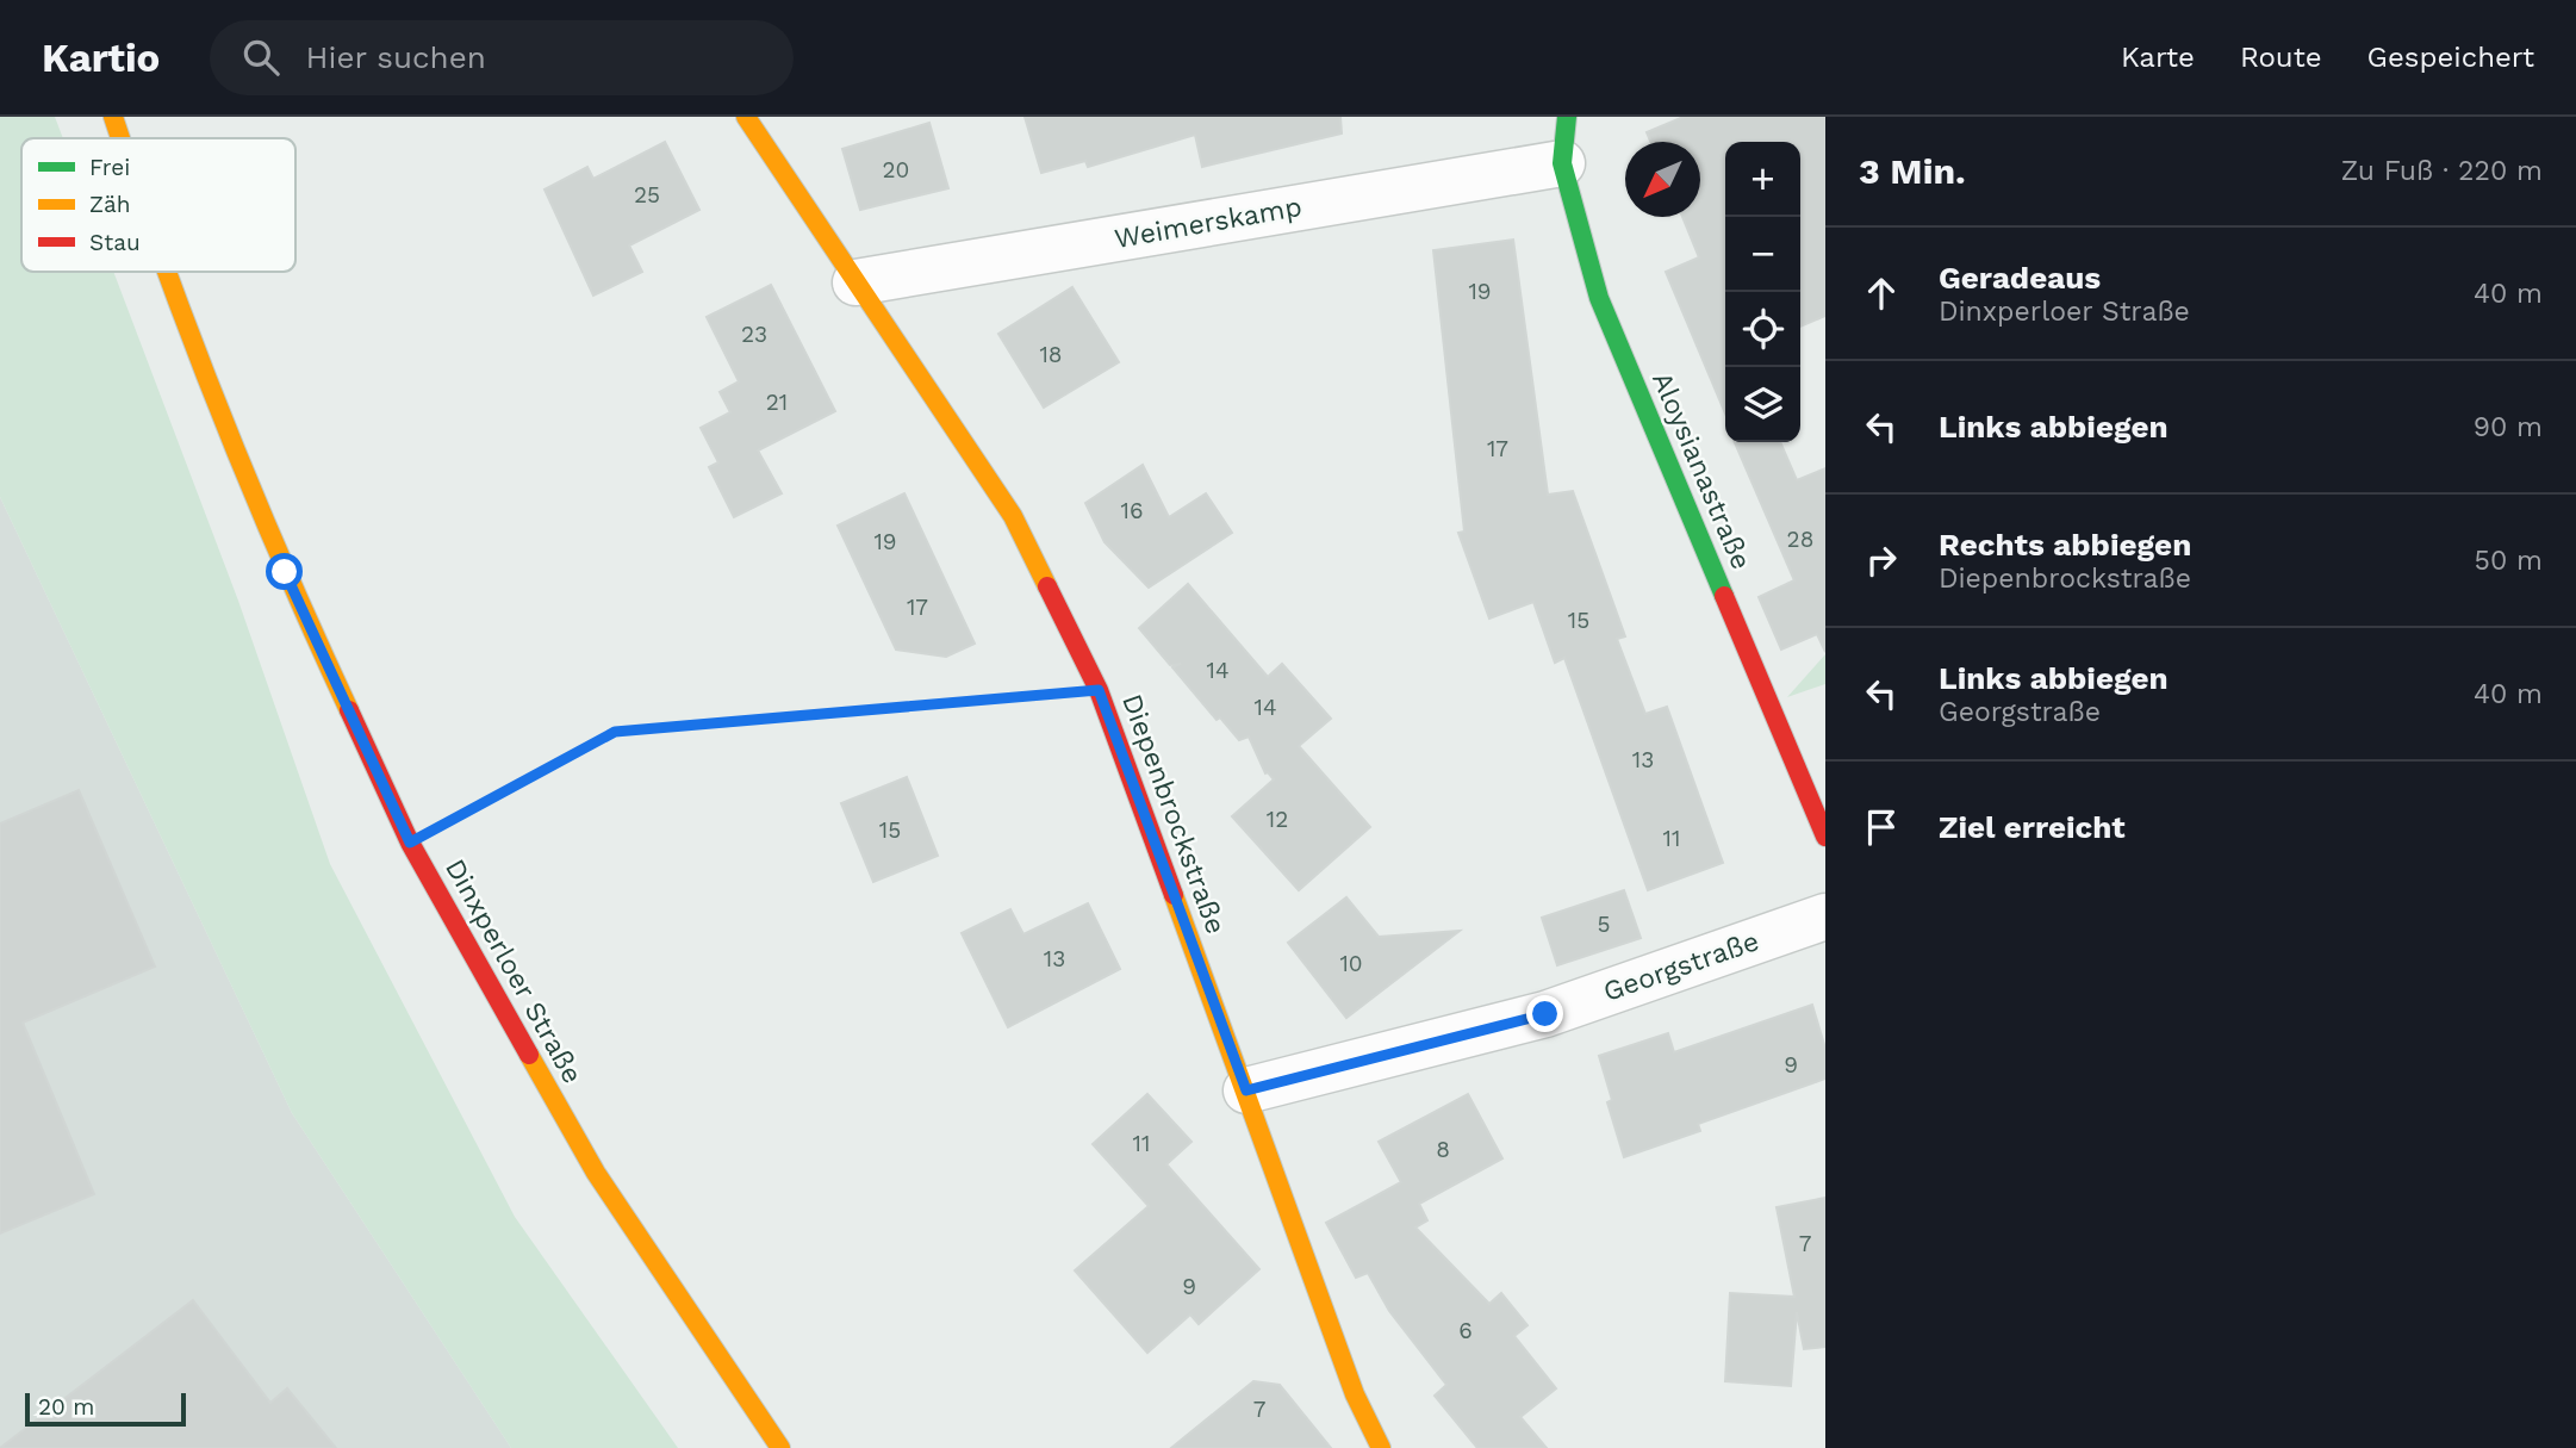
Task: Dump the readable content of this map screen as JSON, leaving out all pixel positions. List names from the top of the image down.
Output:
{
  "streets": {
    "street": [
      "Weimerskamp",
      "Aloysianastraße",
      "Diepenbrockstraße",
      "Georgstraße",
      "Dinxperloer Straße"
    ]
  },
  "crossings": [
    ["Weimerskamp", "Aloysianastraße"],
    ["Weimerskamp", "Diepenbrockstraße"],
    ["Diepenbrockstraße", "Georgstraße"]
  ],
  "house_numbers": [
    "20",
    "25",
    "19",
    "23",
    "18",
    "21",
    "17",
    "16",
    "28",
    "19",
    "17",
    "15",
    "14",
    "14",
    "13",
    "12",
    "15",
    "11",
    "5",
    "13",
    "10",
    "9",
    "11",
    "8",
    "7",
    "9",
    "6",
    "7"
  ],
  "legend": ["Frei", "Zäh", "Stau"],
  "scale_bar": "20 m",
  "north": "bottom left",
  "page": {
    "header": "Kartio",
    "search": "Hier suchen",
    "nav": ["Karte", "Route", "Gespeichert"],
    "heading": ["3 Min.", "Zu Fuß · 220 m"],
    "map_buttons": ["+", "−"],
    "list": [
      ["Geradeaus", "Dinxperloer Straße", "40 m"],
      ["Links abbiegen", "90 m"],
      ["Rechts abbiegen", "Diepenbrockstraße", "50 m"],
      ["Links abbiegen", "Georgstraße", "40 m"],
      "Ziel erreicht"
    ],
    "scale": "20 m"
  }
}
